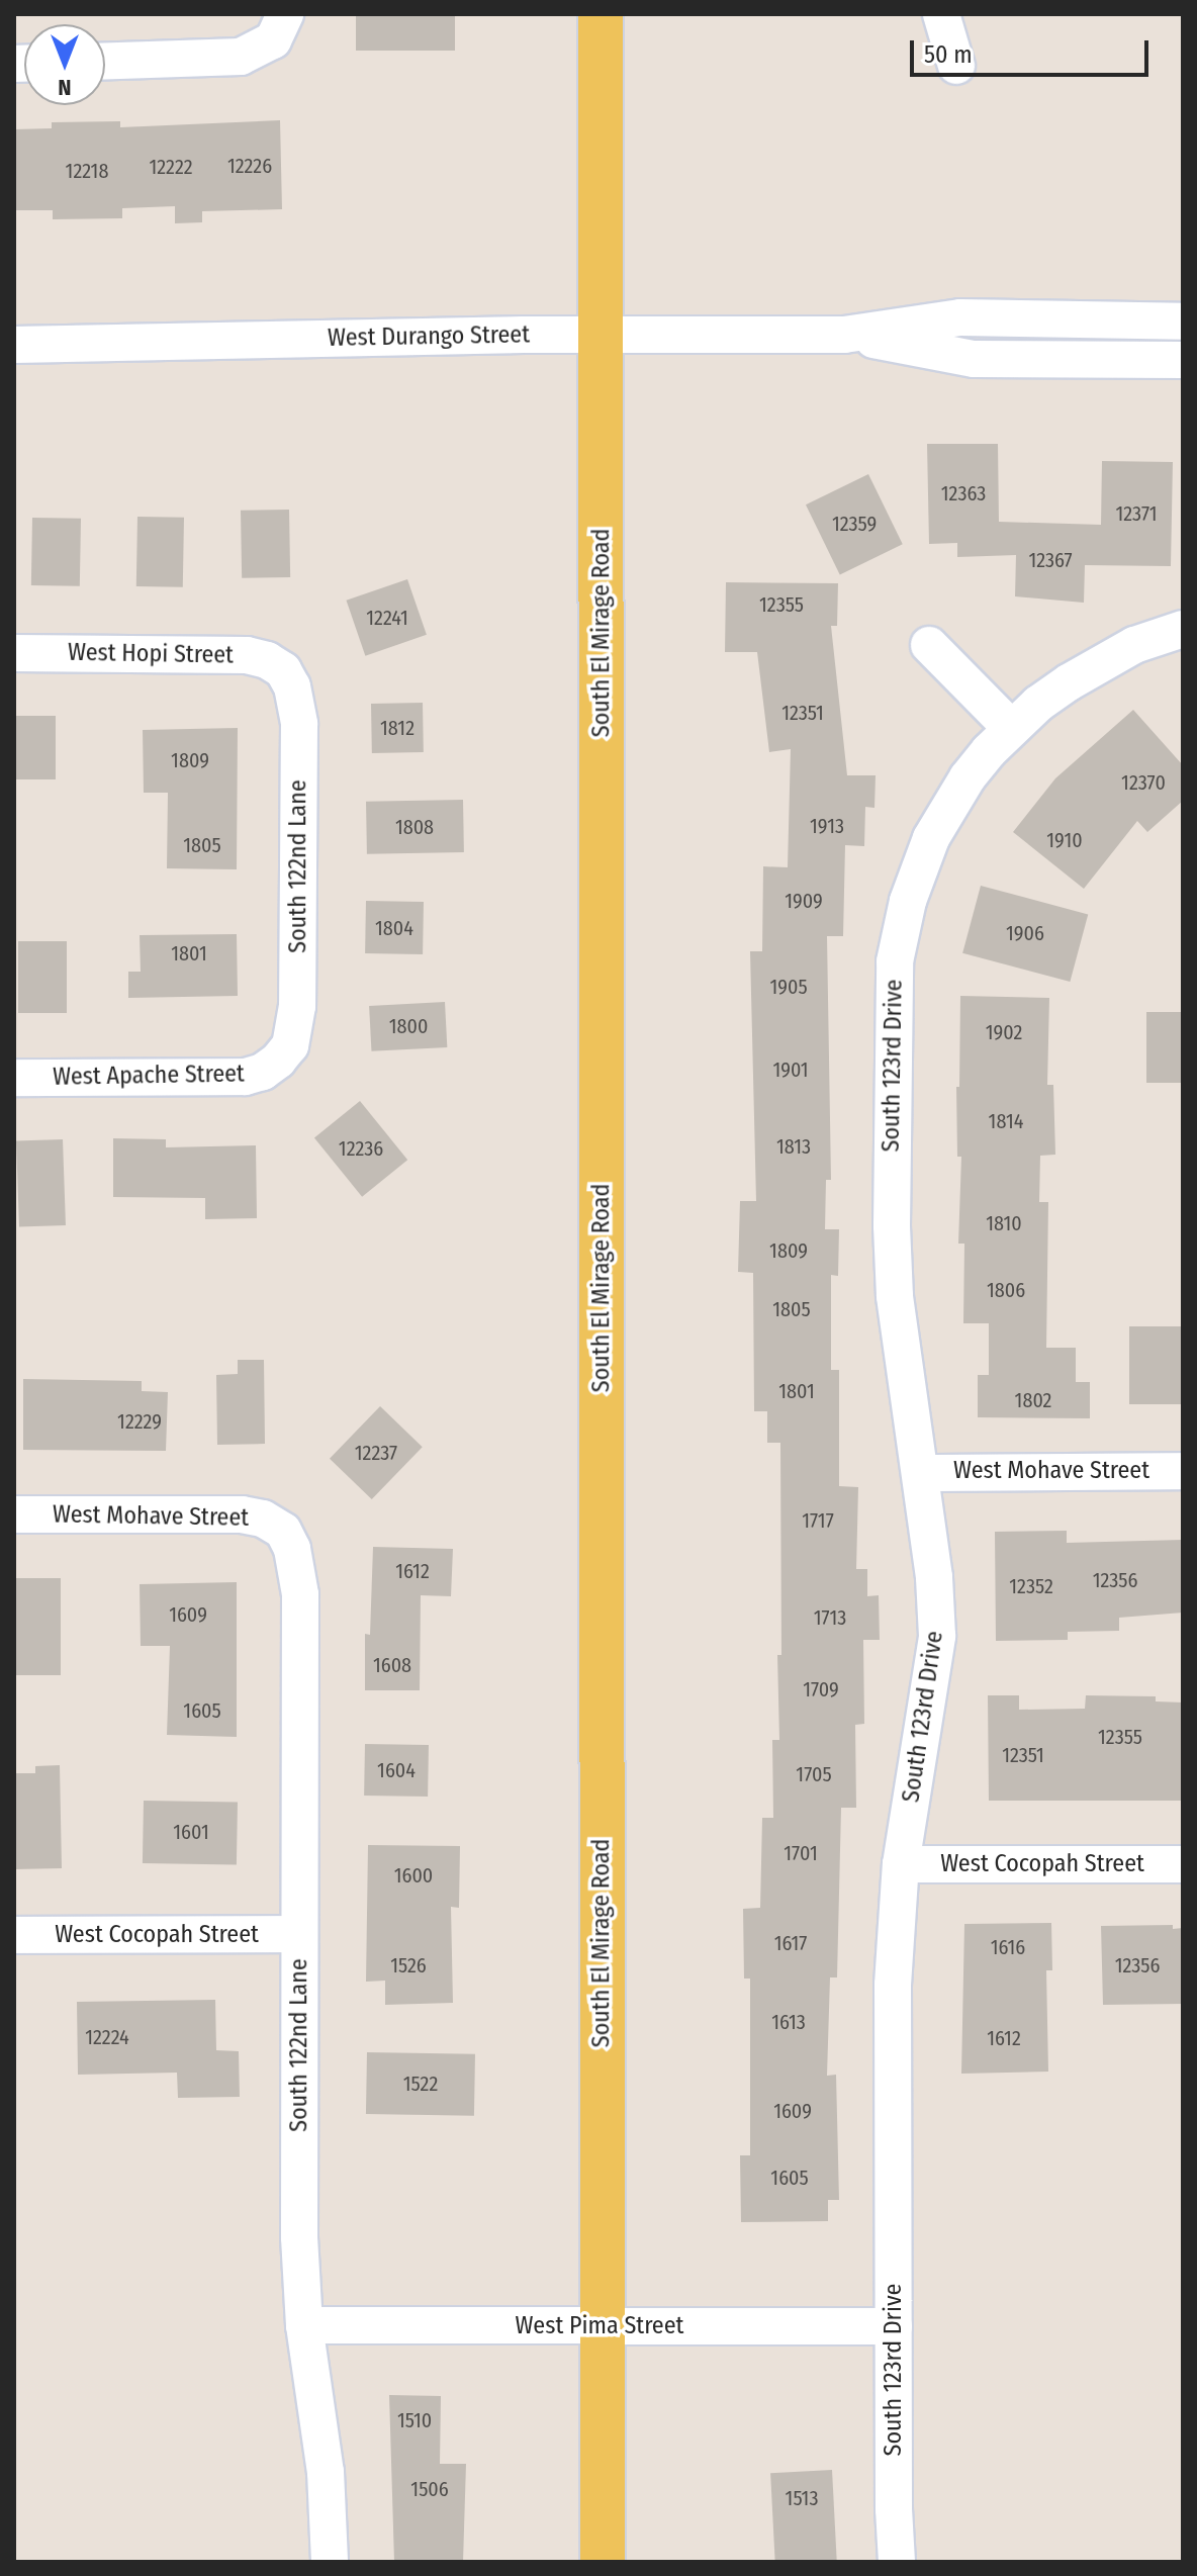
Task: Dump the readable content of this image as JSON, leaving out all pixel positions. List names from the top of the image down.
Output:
{
  "streets": {
    "main road": ["South El Mirage Road"],
    "street": [
      "West Durango Street",
      "West Hopi Street",
      "South 122nd Lane",
      "South 123rd Drive",
      "West Apache Street",
      "West Mohave Street",
      "West Cocopah Street",
      "West Pima Street"
    ]
  },
  "crossings": [
    ["West Durango Street", "South El Mirage Road"],
    ["South El Mirage Road", "West Pima Street"],
    ["West Hopi Street", "South 122nd Lane"],
    ["South 122nd Lane", "West Apache Street"],
    ["South 122nd Lane", "West Mohave Street"],
    ["South 122nd Lane", "West Cocopah Street"],
    ["South 122nd Lane", "West Pima Street"],
    ["South 123rd Drive", "West Mohave Street"],
    ["South 123rd Drive", "West Cocopah Street"],
    ["South 123rd Drive", "West Pima Street"]
  ],
  "house_numbers": [
    "12226",
    "12222",
    "12218",
    "12363",
    "12371",
    "12359",
    "12367",
    "12355",
    "12241",
    "12351",
    "1812",
    "1809",
    "12370",
    "1913",
    "1808",
    "1910",
    "1805",
    "1909",
    "1804",
    "1906",
    "1801",
    "1905",
    "1800",
    "1902",
    "1901",
    "1814",
    "1813",
    "12236",
    "1810",
    "1809",
    "1806",
    "1805",
    "1801",
    "1802",
    "12229",
    "12237",
    "1717",
    "1612",
    "12356",
    "12352",
    "1609",
    "1713",
    "1608",
    "1709",
    "1605",
    "12355",
    "12351",
    "1604",
    "1705",
    "1601",
    "1701",
    "1600",
    "1617",
    "1616",
    "1526",
    "12356",
    "1613",
    "12224",
    "1612",
    "1522",
    "1609",
    "1605",
    "1510",
    "1506",
    "1513"
  ],
  "scale_bar": "50 m",
  "north": "bottom"
}
